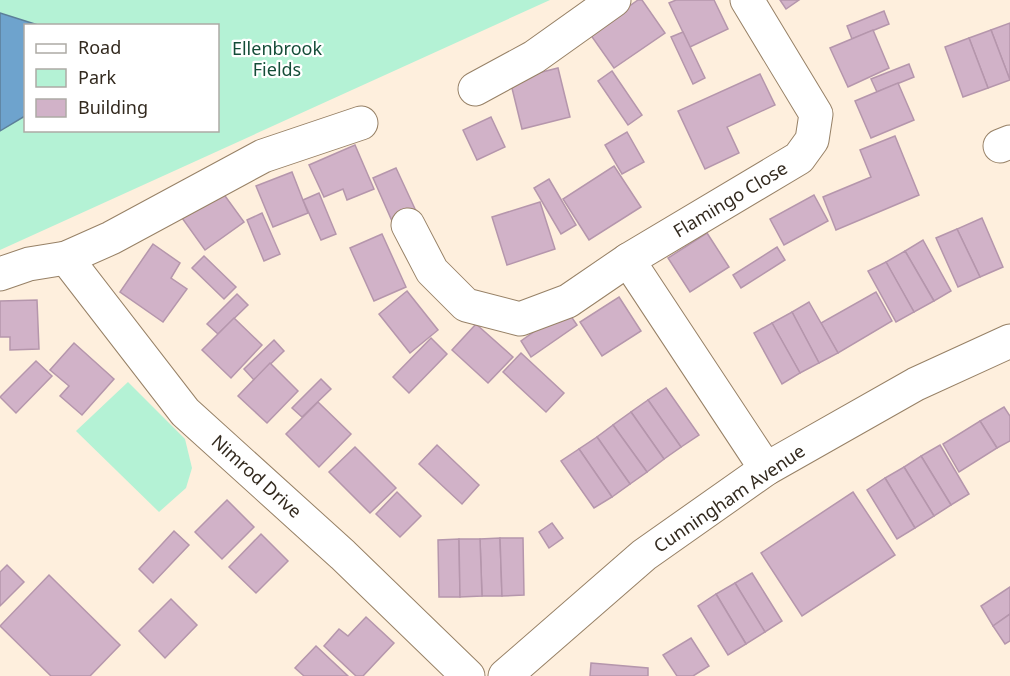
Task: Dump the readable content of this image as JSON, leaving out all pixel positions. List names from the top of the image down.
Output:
{
  "streets": {
    "street": ["Flamingo Close", "Nimrod Drive", "Cunningham Avenue"]
  },
  "parks": ["Ellenbrook Fields"],
  "legend": ["Road", "Park", "Building"]
}
